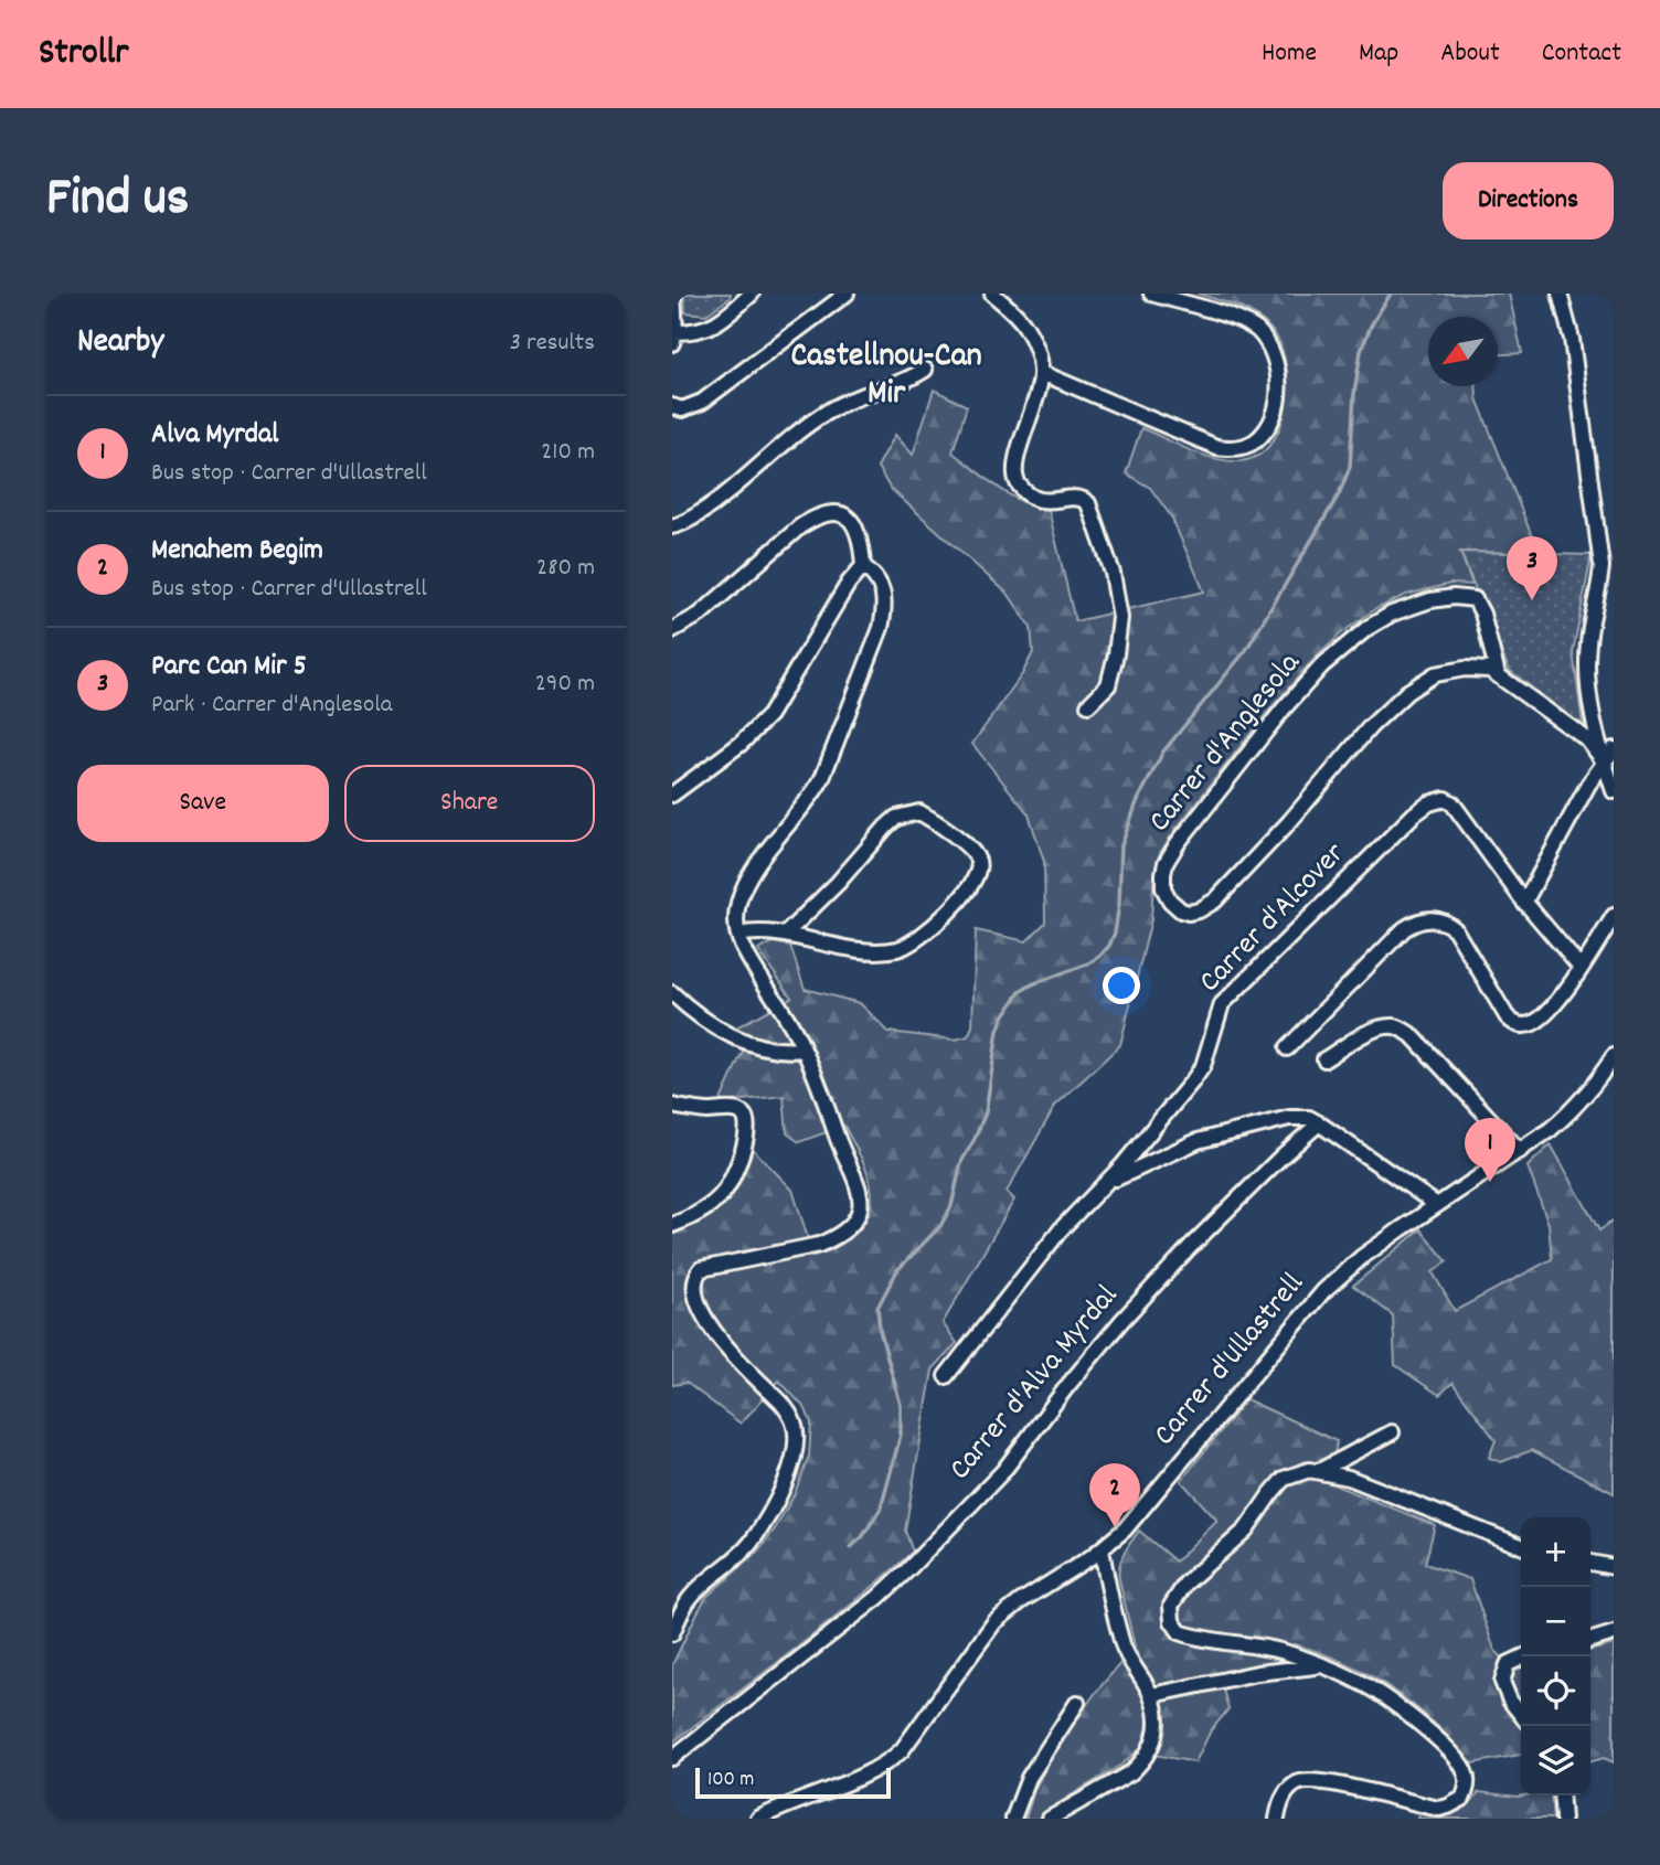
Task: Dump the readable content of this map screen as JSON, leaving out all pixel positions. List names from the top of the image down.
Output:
{
  "streets": {
    "street": [
      "Carrer d'Anglesola",
      "Carrer d'Alcover",
      "Carrer d'Ullastrell",
      "Carrer d'Alva Myrdal"
    ]
  },
  "districts": ["Castellnou-Can Mir"],
  "scale_bar": "100 m",
  "north": "bottom left",
  "page": {
    "header": "Strollr",
    "nav": [
      "Home",
      "Map",
      "About",
      "Contact"
    ],
    "title": "Find us",
    "buttons": [
      "Directions",
      ["Save", "Share"]
    ],
    "heading": ["Nearby", "3 results"],
    "list": [
      {
        "mark": "1",
        "name": "Alva Myrdal",
        "note": "Bus stop · Carrer d'Ullastrell",
        "value": "210 m"
      },
      {
        "mark": "2",
        "name": "Menahem Begim",
        "note": "Bus stop · Carrer d'Ullastrell",
        "value": "280 m"
      },
      {
        "mark": "3",
        "name": "Parc Can Mir 5",
        "note": "Park · Carrer d'Anglesola",
        "value": "290 m"
      }
    ],
    "pins": ["3", "1", "2"],
    "map_buttons": ["+", "−"],
    "scale": "100 m"
  }
}
